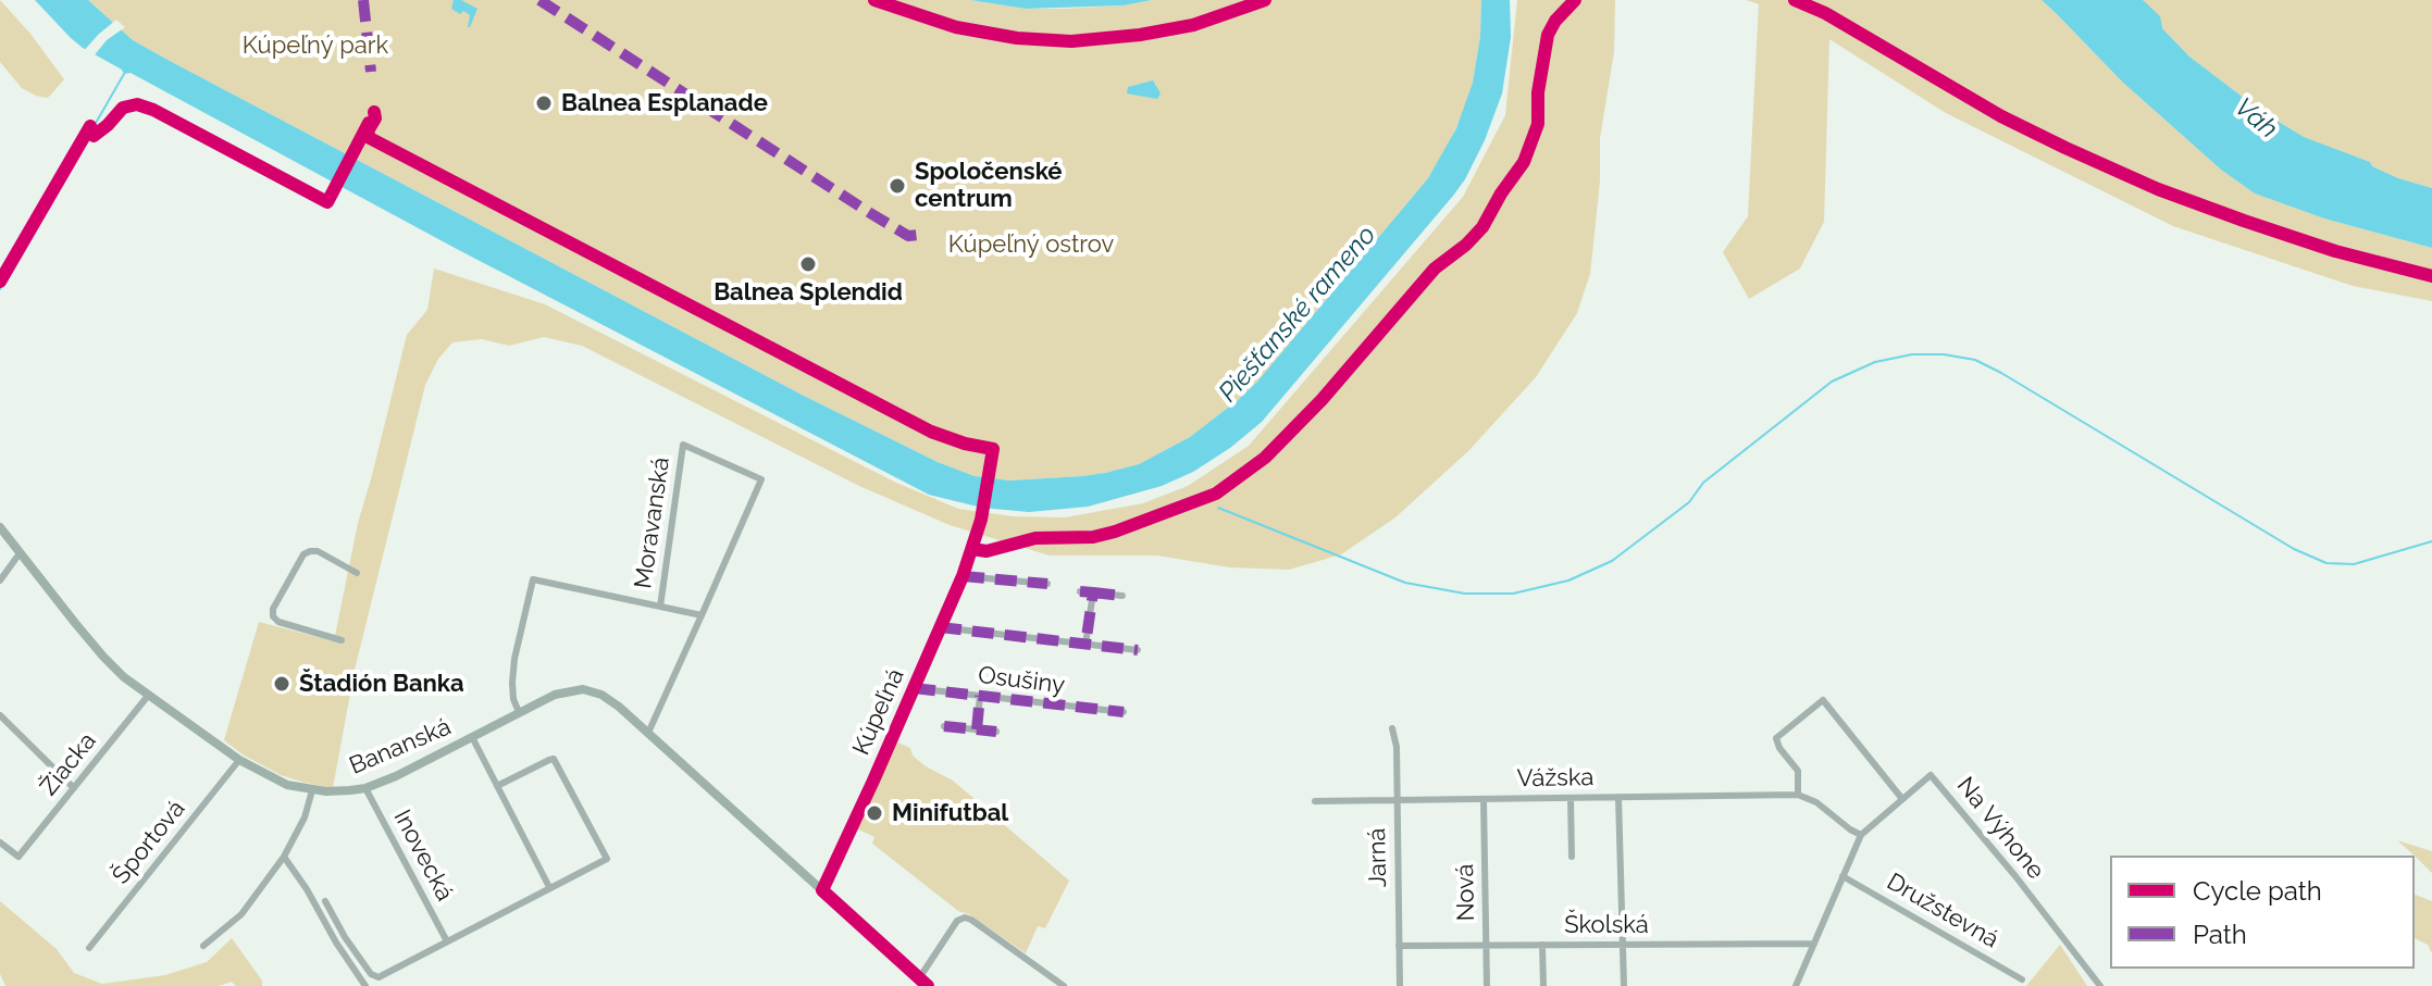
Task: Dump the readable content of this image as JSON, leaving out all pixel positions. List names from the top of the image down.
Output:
{
  "streets": {
    "main road": ["Bananská"],
    "street": [
      "Moravanská",
      "Osušiny",
      "Kúpeľná",
      "Žiacka",
      "Vážska",
      "Na Výhone",
      "Športová",
      "Inovecká",
      "Jarná",
      "Nová",
      "Družstevná",
      "Školská"
    ]
  },
  "crossings": [
    ["Moravanská", "Bananská"],
    ["Osušiny", "Kúpeľná"],
    ["Kúpeľná", "Bananská"],
    ["Bananská", "Žiacka"],
    ["Bananská", "Športová"],
    ["Bananská", "Inovecká"],
    ["Vážska", "Jarná"],
    ["Vážska", "Nová"],
    ["Na Výhone", "Družstevná"],
    ["Na Výhone", "Školská"],
    ["Jarná", "Školská"],
    ["Nová", "Školská"]
  ],
  "water": ["Váh", "Piešťanské rameno"],
  "parks": ["Kúpeľný park", "Kúpeľný ostrov"],
  "places": [
    "Balnea Esplanade",
    "Spoločenské centrum",
    "Balnea Splendid",
    "Štadión Banka",
    "Minifutbal"
  ],
  "legend": ["Cycle path", "Path"]
}
